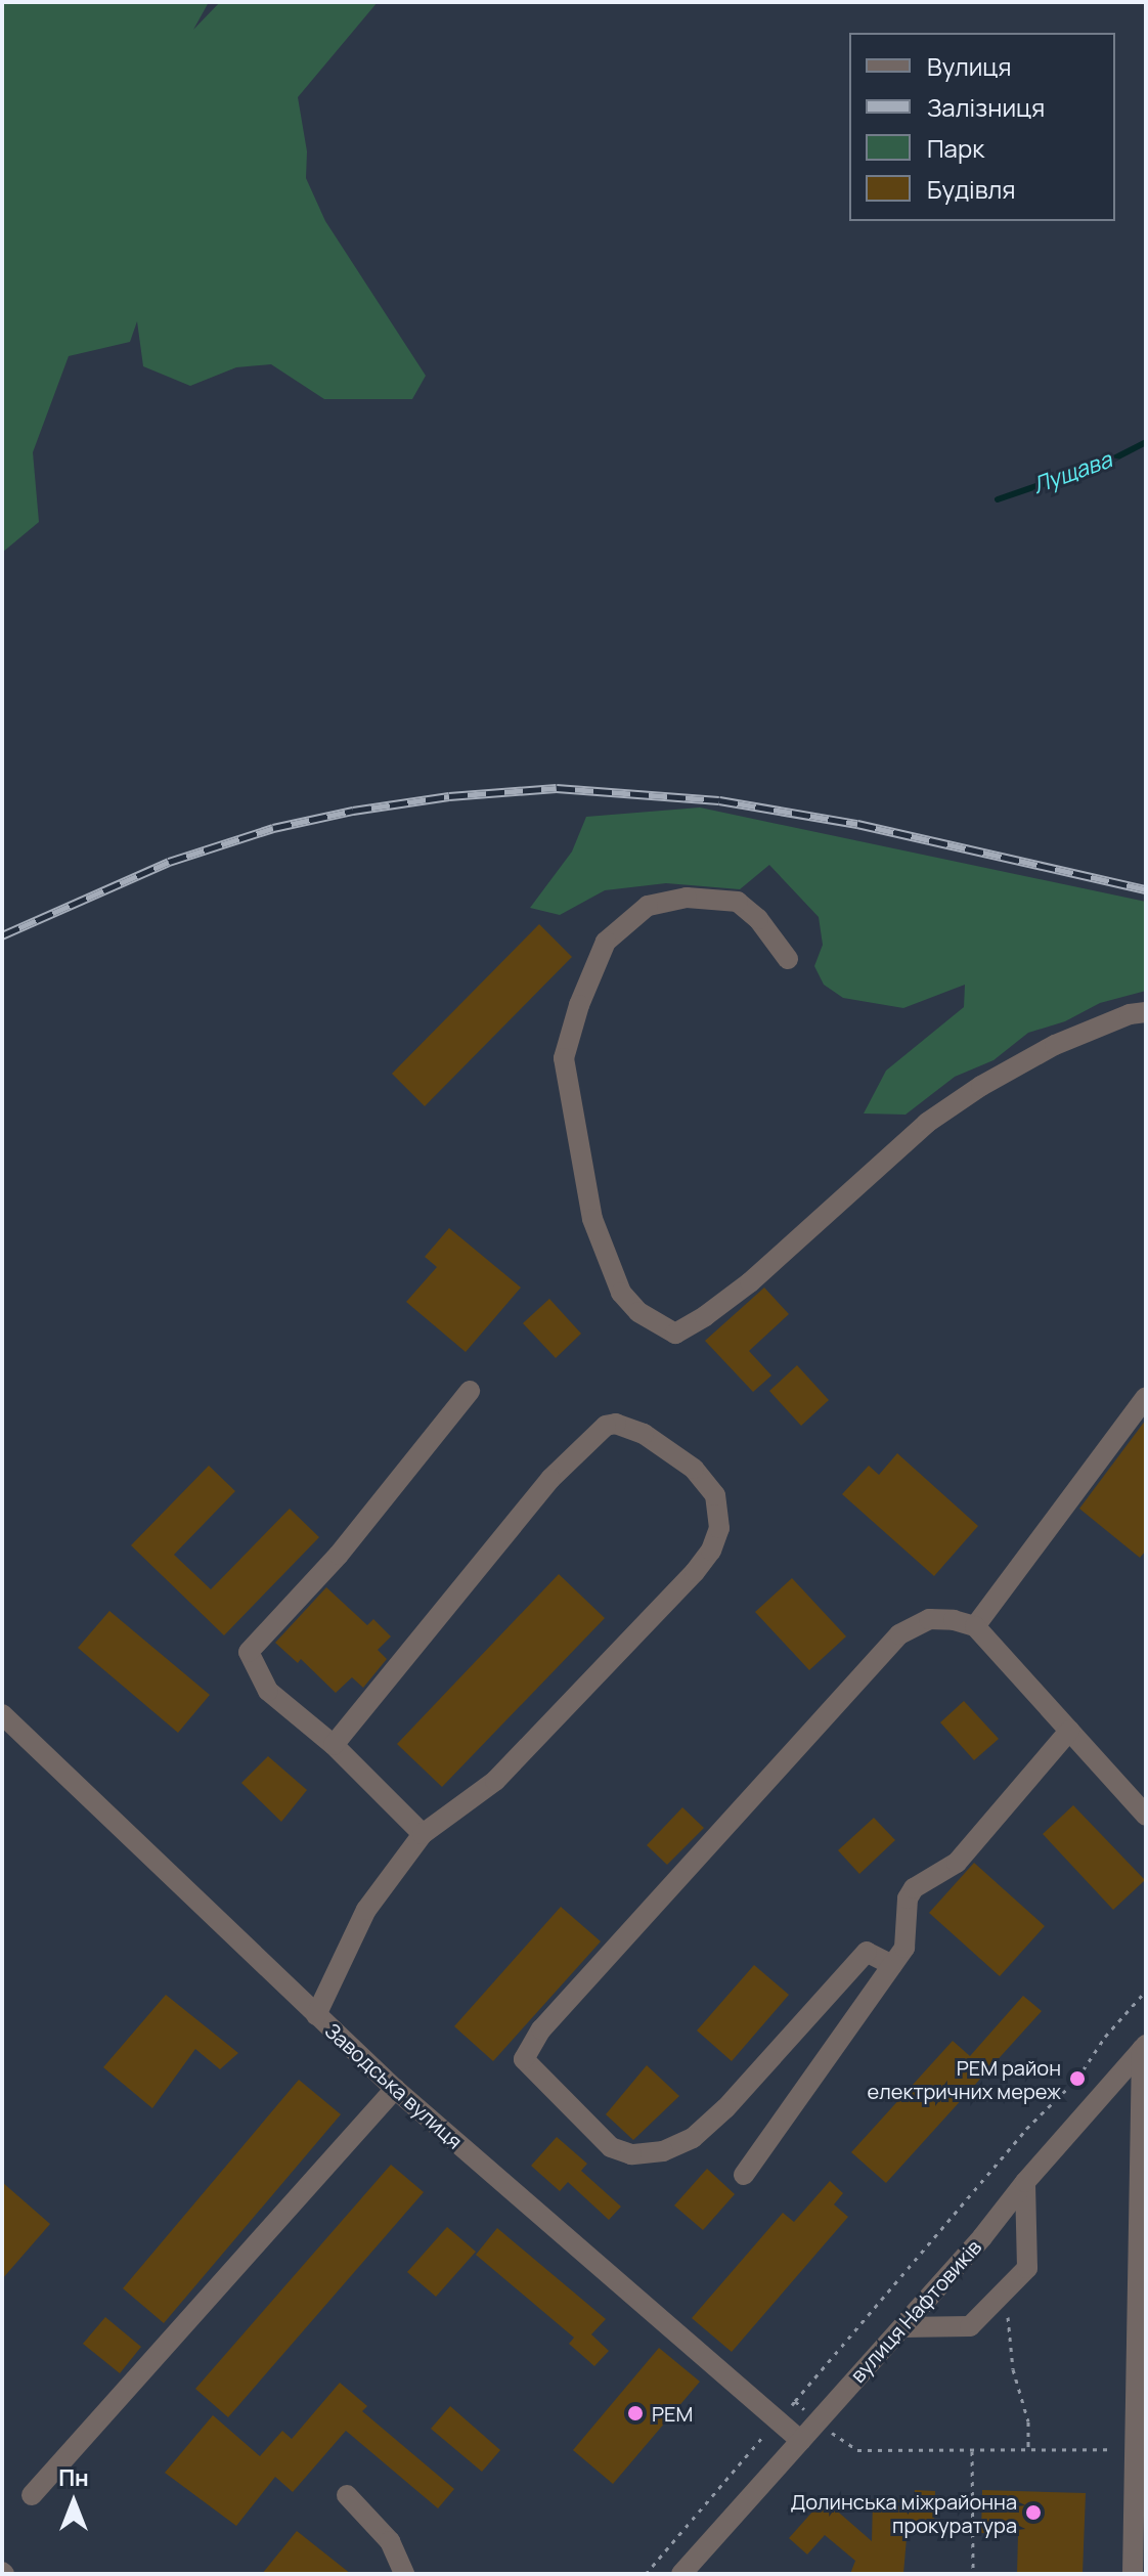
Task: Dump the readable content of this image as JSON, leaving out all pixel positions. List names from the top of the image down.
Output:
{
  "streets": {
    "street": ["Заводська вулиця", "вулиця Нафтовиків"]
  },
  "crossings": [
    ["Заводська вулиця", "вулиця Нафтовиків"]
  ],
  "water": ["Лущава"],
  "places": ["РЕМ район електричних мереж", "РЕМ", "Долинська міжрайонна прокуратура"],
  "legend": [
    "Вулиця",
    "Залізниця",
    "Парк",
    "Будівля"
  ],
  "north": "top"
}
